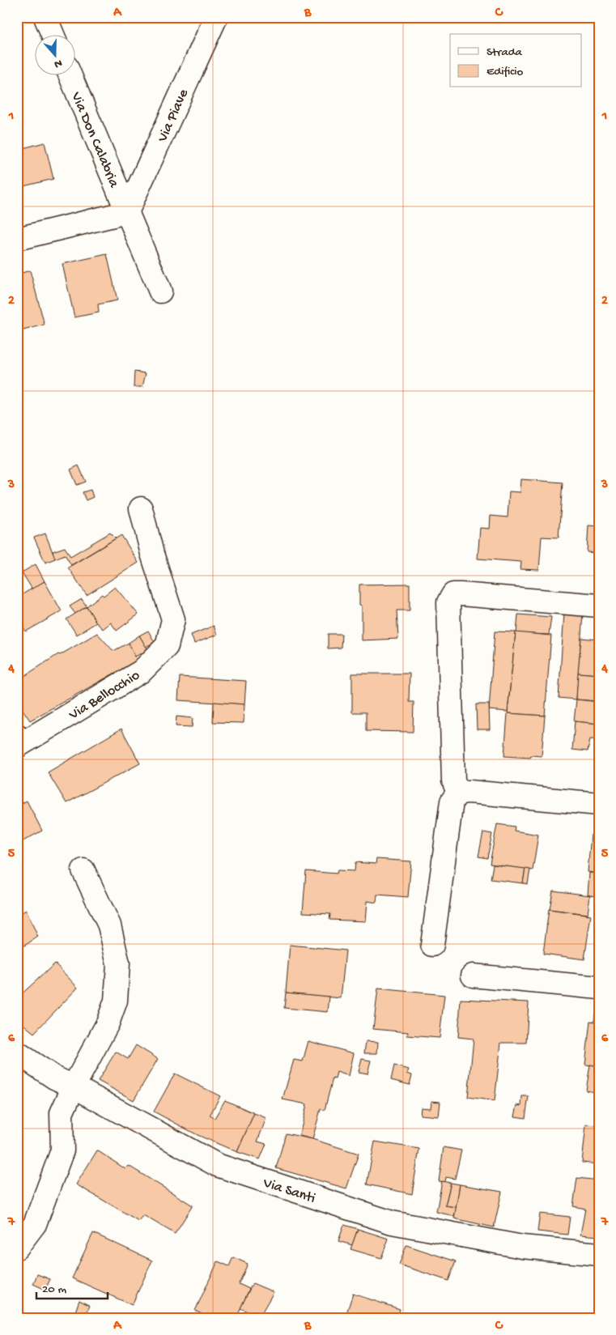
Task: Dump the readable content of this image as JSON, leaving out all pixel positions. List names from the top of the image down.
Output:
{
  "streets": {
    "street": [
      "Via Piave",
      "Via Don Calabria",
      "Via Bellocchio",
      "Via Santi"
    ]
  },
  "crossings": [
    ["Via Piave", "Via Don Calabria"]
  ],
  "legend": ["Strada", "Edificio"],
  "scale_bar": "20 m",
  "north": "bottom",
  "grid": {
    "columns": ["A", "B", "C"],
    "rows": [
      "1",
      "2",
      "3",
      "4",
      "5",
      "6",
      "7"
    ]
  }
}
